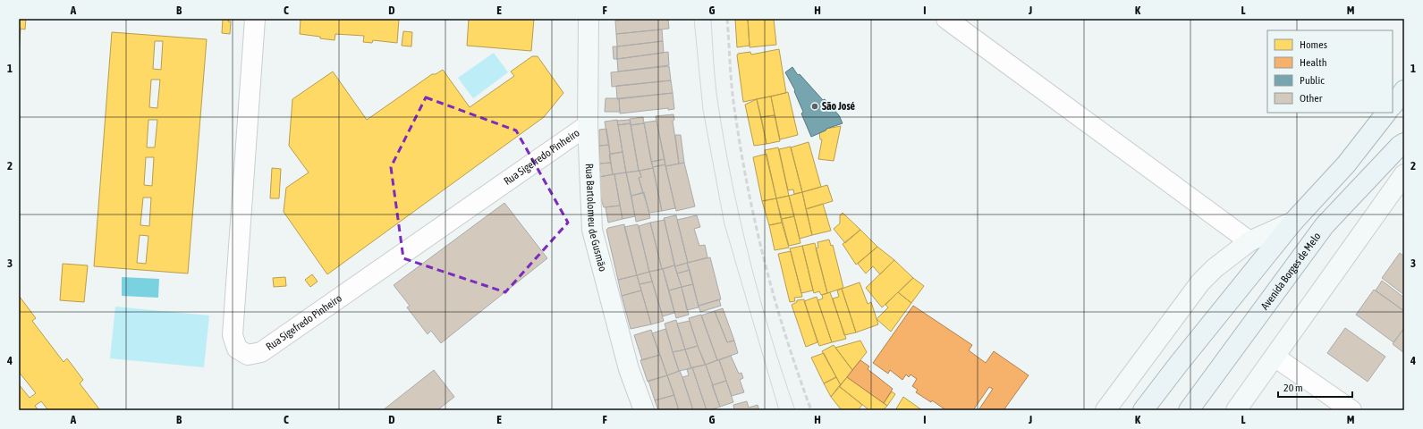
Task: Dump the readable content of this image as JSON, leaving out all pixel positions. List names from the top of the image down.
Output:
{
  "streets": {
    "main road": ["Avenida Borges de Melo"],
    "street": ["Rua Sigefredo Pinheiro", "Rua Bartolomeu de Gusmão"]
  },
  "crossings": [
    ["Rua Sigefredo Pinheiro", "Rua Bartolomeu de Gusmão"]
  ],
  "places": ["São José"],
  "legend": [
    "Homes",
    "Health",
    "Public",
    "Other"
  ],
  "scale_bar": "20 m",
  "grid": {
    "columns": [
      "A",
      "B",
      "C",
      "D",
      "E",
      "F",
      "G",
      "H",
      "I",
      "J",
      "K",
      "L",
      "M"
    ],
    "rows": [
      "1",
      "2",
      "3",
      "4"
    ]
  }
}
